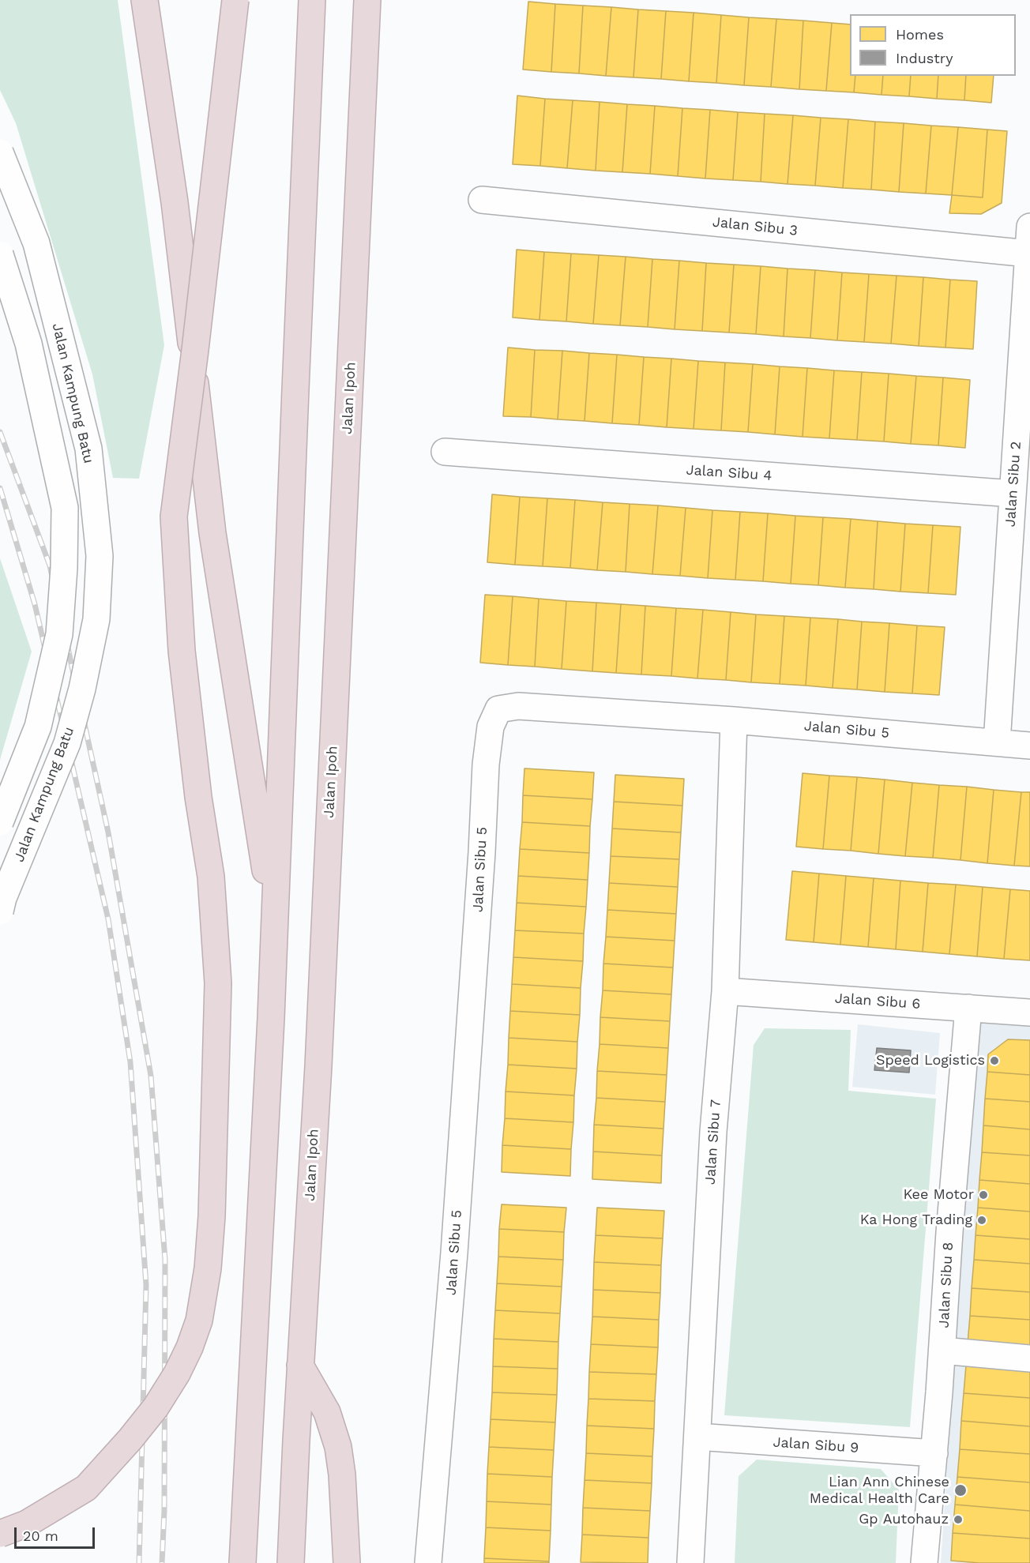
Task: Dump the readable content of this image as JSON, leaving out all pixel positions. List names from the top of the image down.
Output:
{
  "streets": {
    "highway": ["Jalan Ipoh"],
    "street": [
      "Jalan Sibu 3",
      "Jalan Kampung Batu",
      "Jalan Sibu 4",
      "Jalan Sibu 2",
      "Jalan Sibu 5",
      "Jalan Sibu 6",
      "Jalan Sibu 7",
      "Jalan Sibu 8",
      "Jalan Sibu 9"
    ]
  },
  "crossings": [
    ["Jalan Sibu 3", "Jalan Sibu 2"],
    ["Jalan Sibu 4", "Jalan Sibu 2"],
    ["Jalan Sibu 2", "Jalan Sibu 5"],
    ["Jalan Sibu 5", "Jalan Sibu 7"],
    ["Jalan Sibu 6", "Jalan Sibu 7"],
    ["Jalan Sibu 6", "Jalan Sibu 8"],
    ["Jalan Sibu 7", "Jalan Sibu 9"],
    ["Jalan Sibu 8", "Jalan Sibu 9"]
  ],
  "places": [
    "Speed Logistics",
    "Kee Motor",
    "Ka Hong Trading",
    "Lian Ann Chinese Medical Health Care",
    "Gp Autohauz"
  ],
  "legend": ["Homes", "Industry"],
  "scale_bar": "20 m"
}
